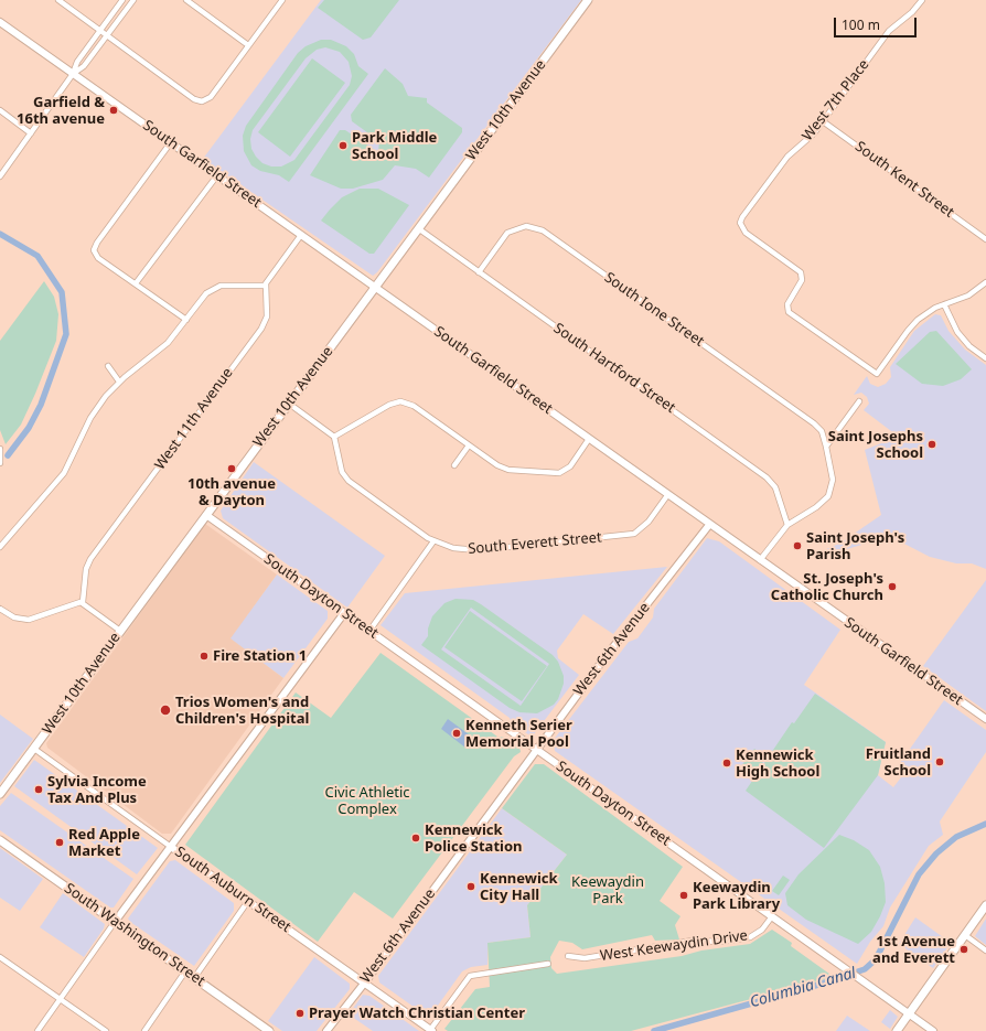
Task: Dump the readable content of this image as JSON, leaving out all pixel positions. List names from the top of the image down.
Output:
{
  "streets": {
    "main road": ["West 10th Avenue", "South Washington Street"],
    "street": [
      "West 7th Place",
      "South Garfield Street",
      "South Kent Street",
      "South Ione Street",
      "South Hartford Street",
      "West 11th Avenue",
      "South Everett Street",
      "South Dayton Street",
      "West 6th Avenue",
      "South Auburn Street",
      "West Keewaydin Drive"
    ]
  },
  "crossings": [
    ["West 7th Place", "South Kent Street"],
    ["West 10th Avenue", "South Garfield Street"],
    ["West 10th Avenue", "South Hartford Street"],
    ["West 10th Avenue", "South Dayton Street"],
    ["West 10th Avenue", "South Auburn Street"],
    ["South Garfield Street", "South Ione Street"],
    ["South Garfield Street", "South Everett Street"],
    ["South Garfield Street", "West 6th Avenue"],
    ["South Ione Street", "South Hartford Street"],
    ["South Dayton Street", "West 6th Avenue"],
    ["South Dayton Street", "West Keewaydin Drive"],
    ["West 6th Avenue", "South Auburn Street"]
  ],
  "water": ["Columbia Canal"],
  "parks": ["Civic Athletic Complex", "Keewaydin Park"],
  "places": [
    "Garfield & 16th avenue",
    "Park Middle School",
    "Saint Josephs School",
    "10th avenue & Dayton",
    "Saint Joseph's Parish",
    "St. Joseph's Catholic Church",
    "Fire Station 1",
    "Trios Women's and Children's Hospital",
    "Kenneth Serier Memorial Pool",
    "Fruitland School",
    "Kennewick High School",
    "Sylvia Income Tax And Plus",
    "Kennewick Police Station",
    "Red Apple Market",
    "Kennewick City Hall",
    "Keewaydin Park Library",
    "1st Avenue and Everett",
    "Prayer Watch Christian Center"
  ],
  "scale_bar": "100 m"
}
